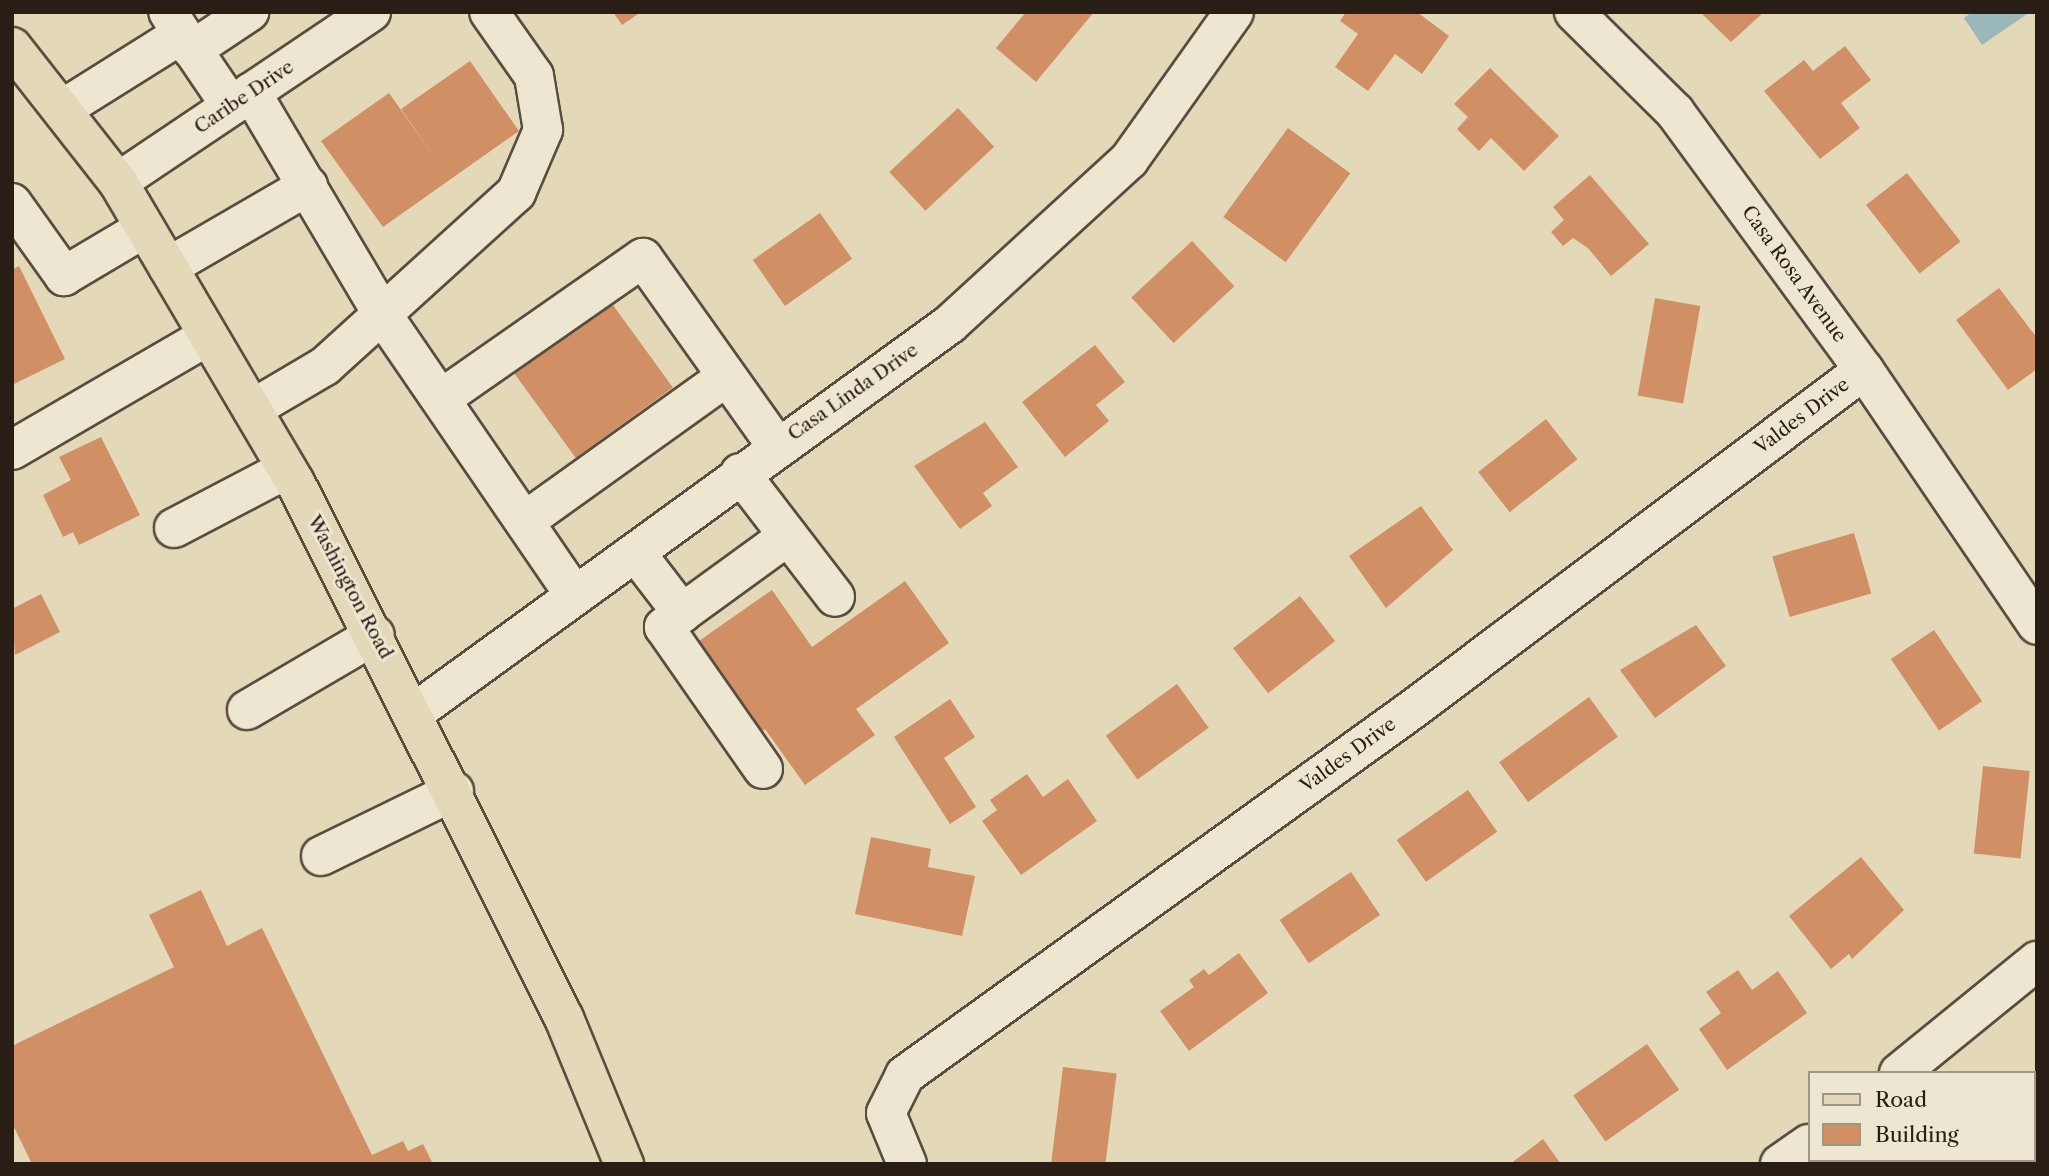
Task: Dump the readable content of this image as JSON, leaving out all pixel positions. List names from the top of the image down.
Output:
{
  "streets": {
    "main road": ["Washington Road"],
    "street": [
      "Caribe Drive",
      "Casa Rosa Avenue",
      "Casa Linda Drive",
      "Valdes Drive"
    ]
  },
  "crossings": [
    ["Caribe Drive", "Washington Road"],
    ["Casa Rosa Avenue", "Valdes Drive"],
    ["Casa Linda Drive", "Washington Road"]
  ],
  "legend": ["Road", "Building"]
}
